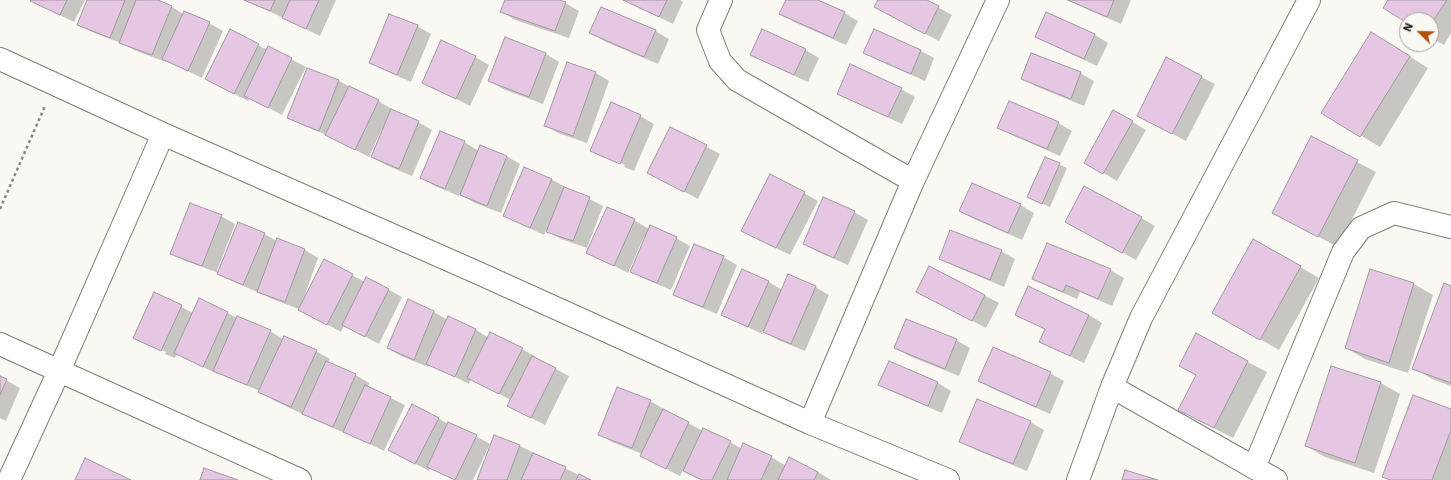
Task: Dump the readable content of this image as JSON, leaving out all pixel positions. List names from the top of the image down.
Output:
{
  "north": "top left"
}
